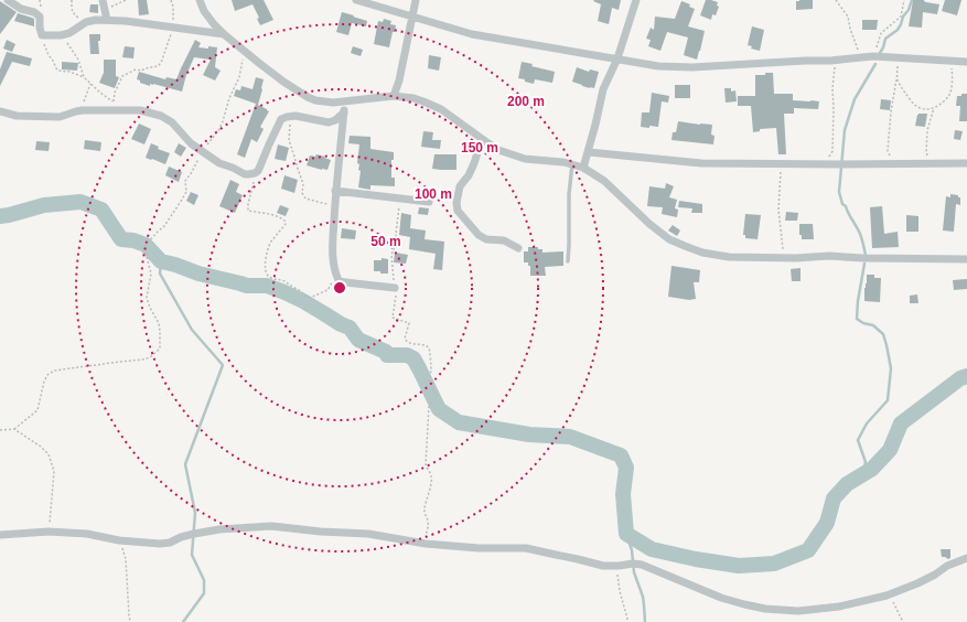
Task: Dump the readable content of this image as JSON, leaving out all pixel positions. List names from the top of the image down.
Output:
{
  "rings": [
    "200 m",
    "150 m",
    "100 m",
    "50 m"
  ]
}
